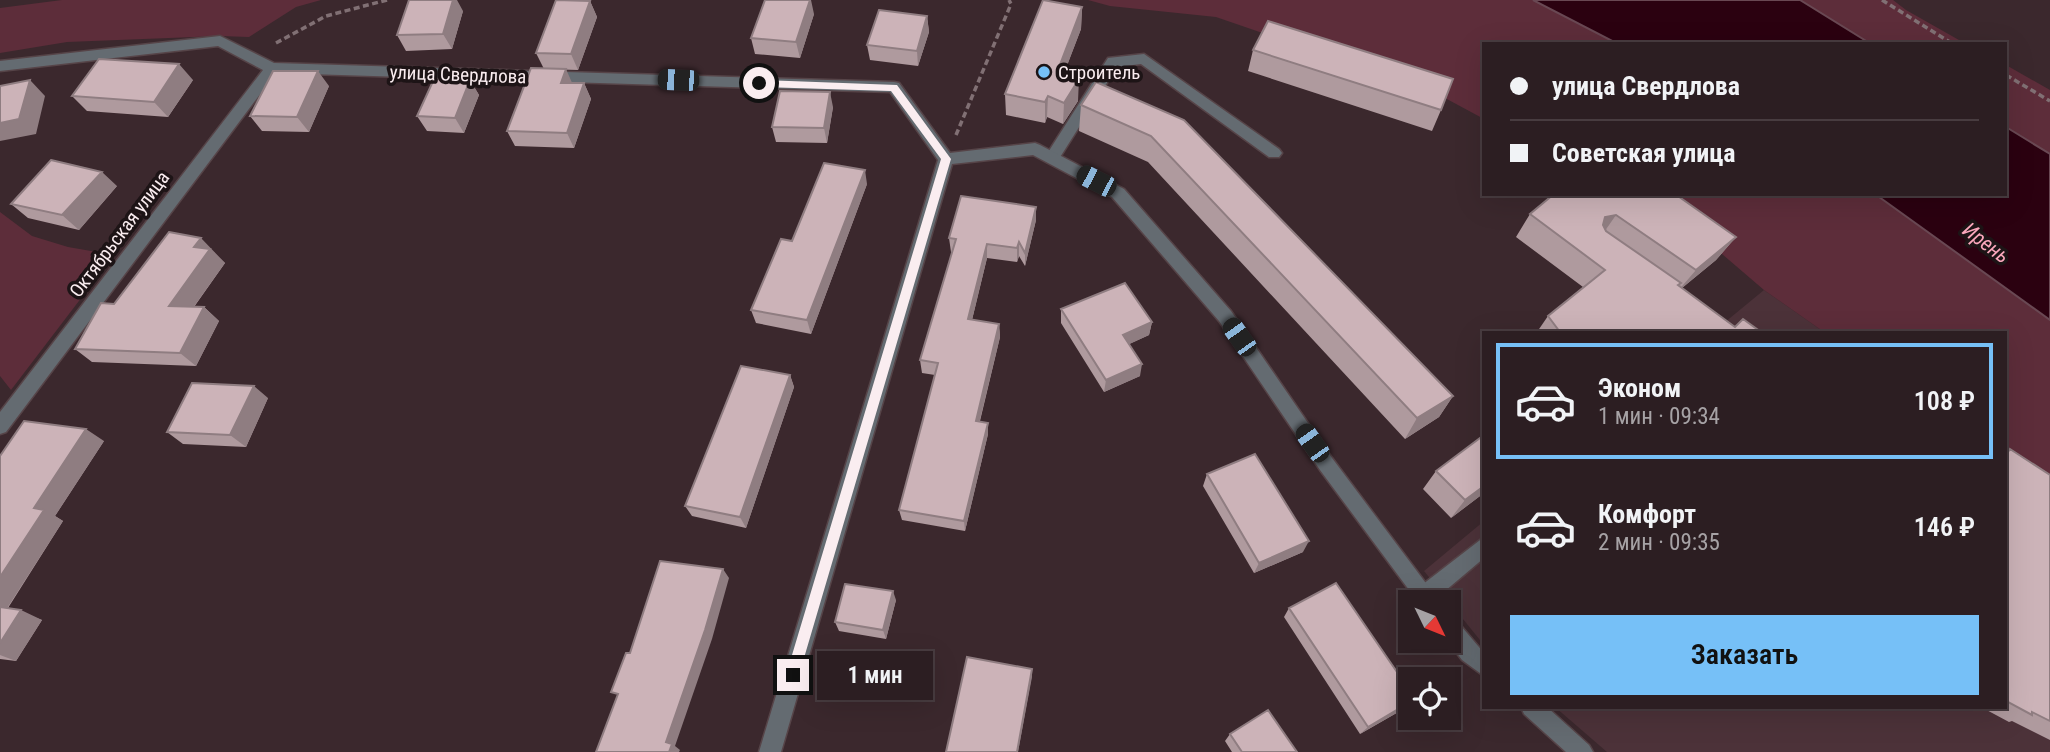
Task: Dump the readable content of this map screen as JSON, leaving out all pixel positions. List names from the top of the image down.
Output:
{
  "streets": {
    "street": ["улица Свердлова", "Октябрьская улица"]
  },
  "crossings": [
    ["улица Свердлова", "Октябрьская улица"]
  ],
  "water": ["Ирень"],
  "places": ["Строитель"],
  "north": "bottom right",
  "page": {
    "banner": ["улица Свердлова", "Советская улица"],
    "list": [
      {
        "name": "Эконом",
        "note": "1 мин · 09:34",
        "value": "108 ₽"
      },
      {
        "name": "Комфорт",
        "note": "2 мин · 09:35",
        "value": "146 ₽"
      }
    ],
    "buttons": "Заказать",
    "bubble": "1 мин"
  }
}
